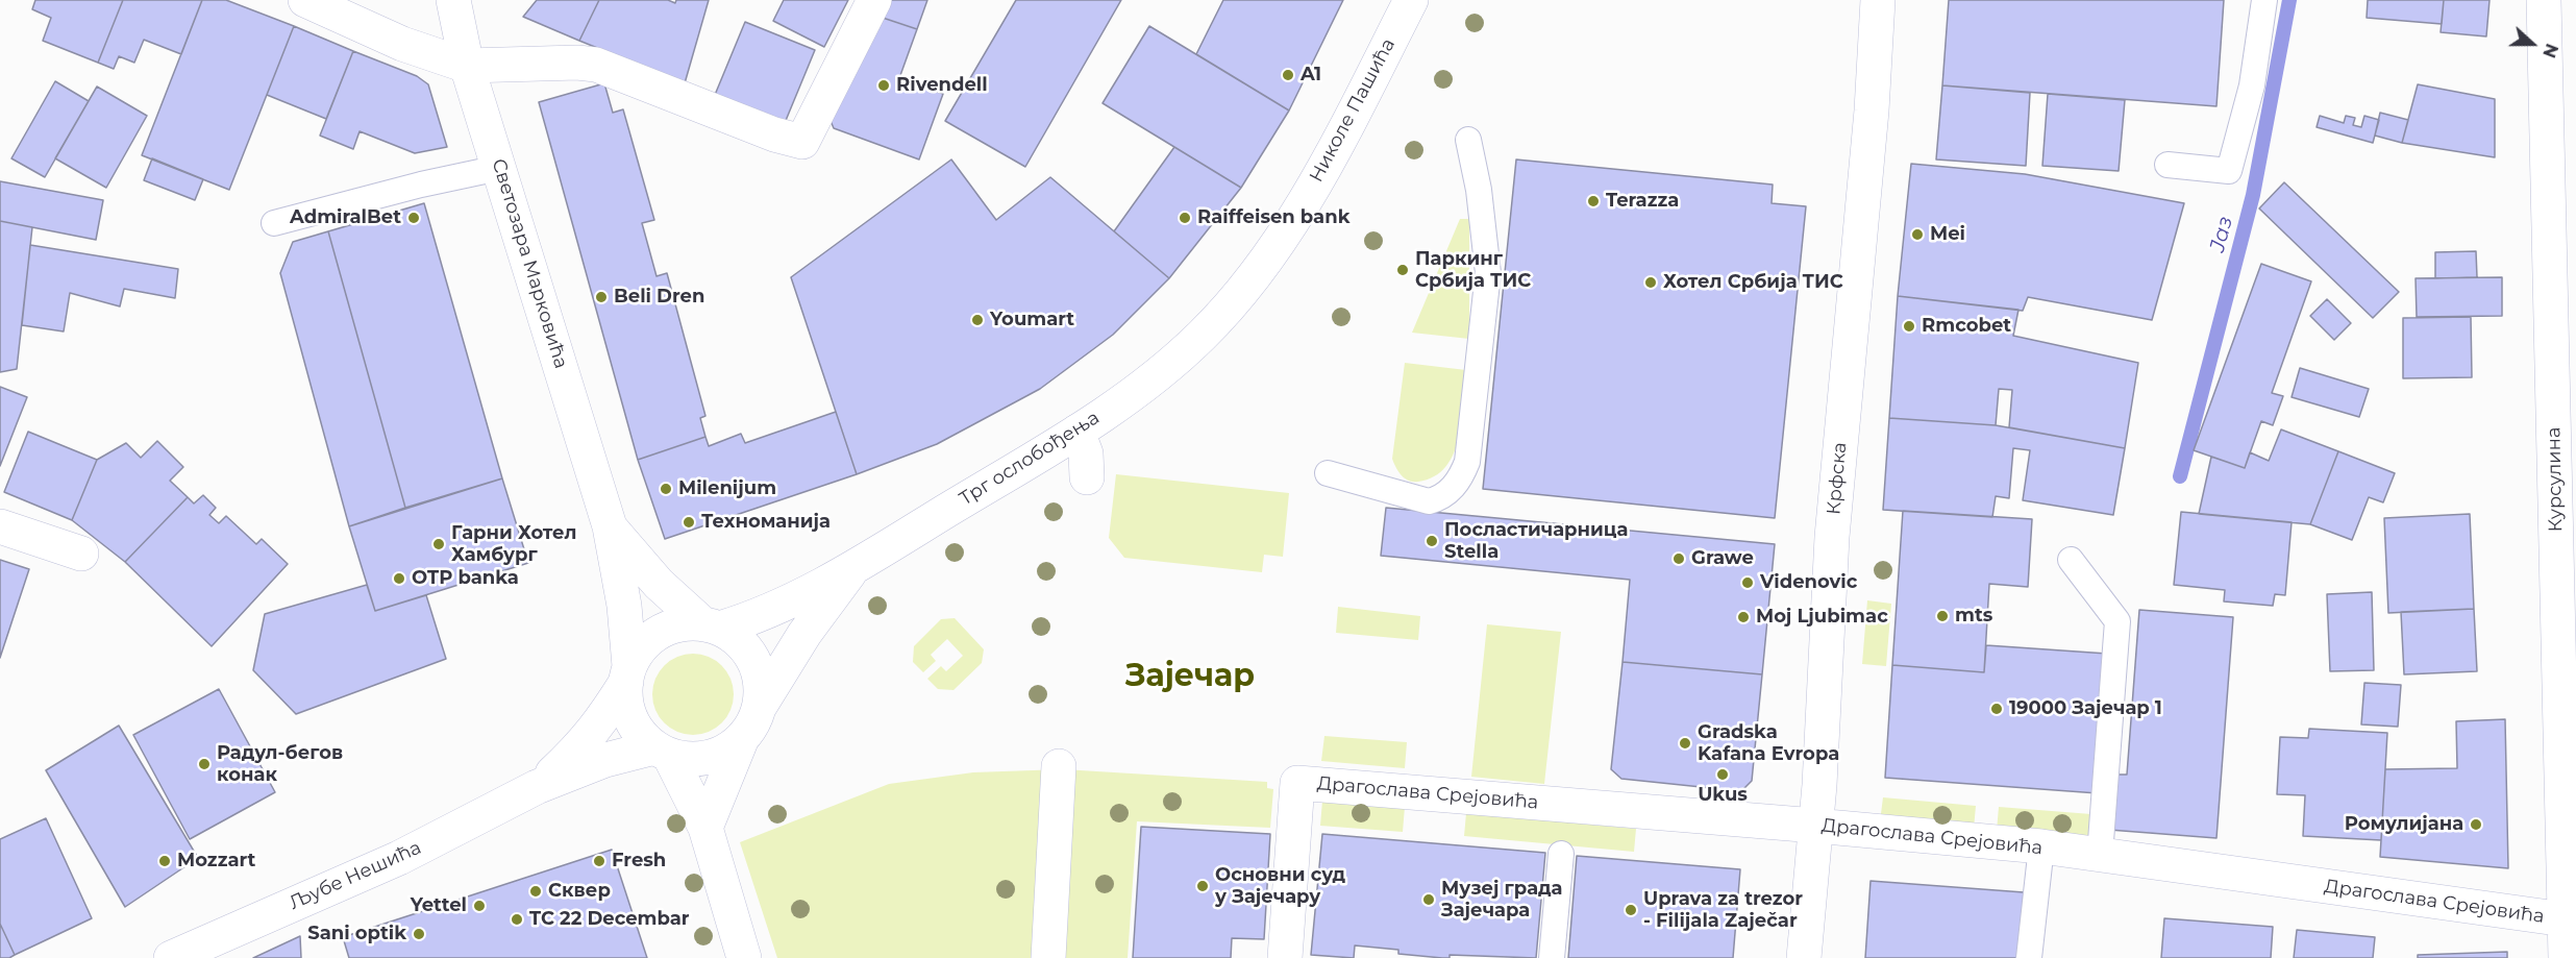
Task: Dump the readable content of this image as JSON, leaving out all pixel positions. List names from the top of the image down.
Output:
{
  "streets": {
    "street": [
      "Николе Пашића",
      "Светозара Марковића",
      "Трг ослобођења",
      "Крфска",
      "Курсулина",
      "Драгослава Срејовића",
      "Љубе Нешића"
    ]
  },
  "crossings": [
    ["Николе Пашића", "Трг ослобођења"],
    ["Светозара Марковића", "Трг ослобођења"],
    ["Светозара Марковића", "Љубе Нешића"],
    ["Трг ослобођења", "Љубе Нешића"],
    ["Крфска", "Драгослава Срејовића"],
    ["Курсулина", "Драгослава Срејовића"]
  ],
  "districts": ["Зајечар"],
  "water": ["Јаз"],
  "places": [
    "A1",
    "Rivendell",
    "Terazza",
    "AdmiralBet",
    "Raiffeisen bank",
    "Mei",
    "Паркинг Србија ТИС",
    "Хотел Србија ТИС",
    "Beli Dren",
    "Youmart",
    "Rmcobet",
    "Milenijum",
    "Техноманија",
    "Посластичарница Stella",
    "Гарни Хотел Хамбург",
    "Grawe",
    "OTP banka",
    "Videnovic",
    "mts",
    "Moj Ljubimac",
    "19000 Зајечар 1",
    "Gradska Kafana Evropa",
    "Радул-бегов конак",
    "Ukus",
    "Ромулијана",
    "Mozzart",
    "Fresh",
    "Основни суд у Зајечару",
    "Сквер",
    "Музеј града Зајечара",
    "Yettel",
    "Uprava za trezor - Filijala Zaječar",
    "TC 22 Decembar",
    "Sani optik"
  ],
  "north": "right"
}
